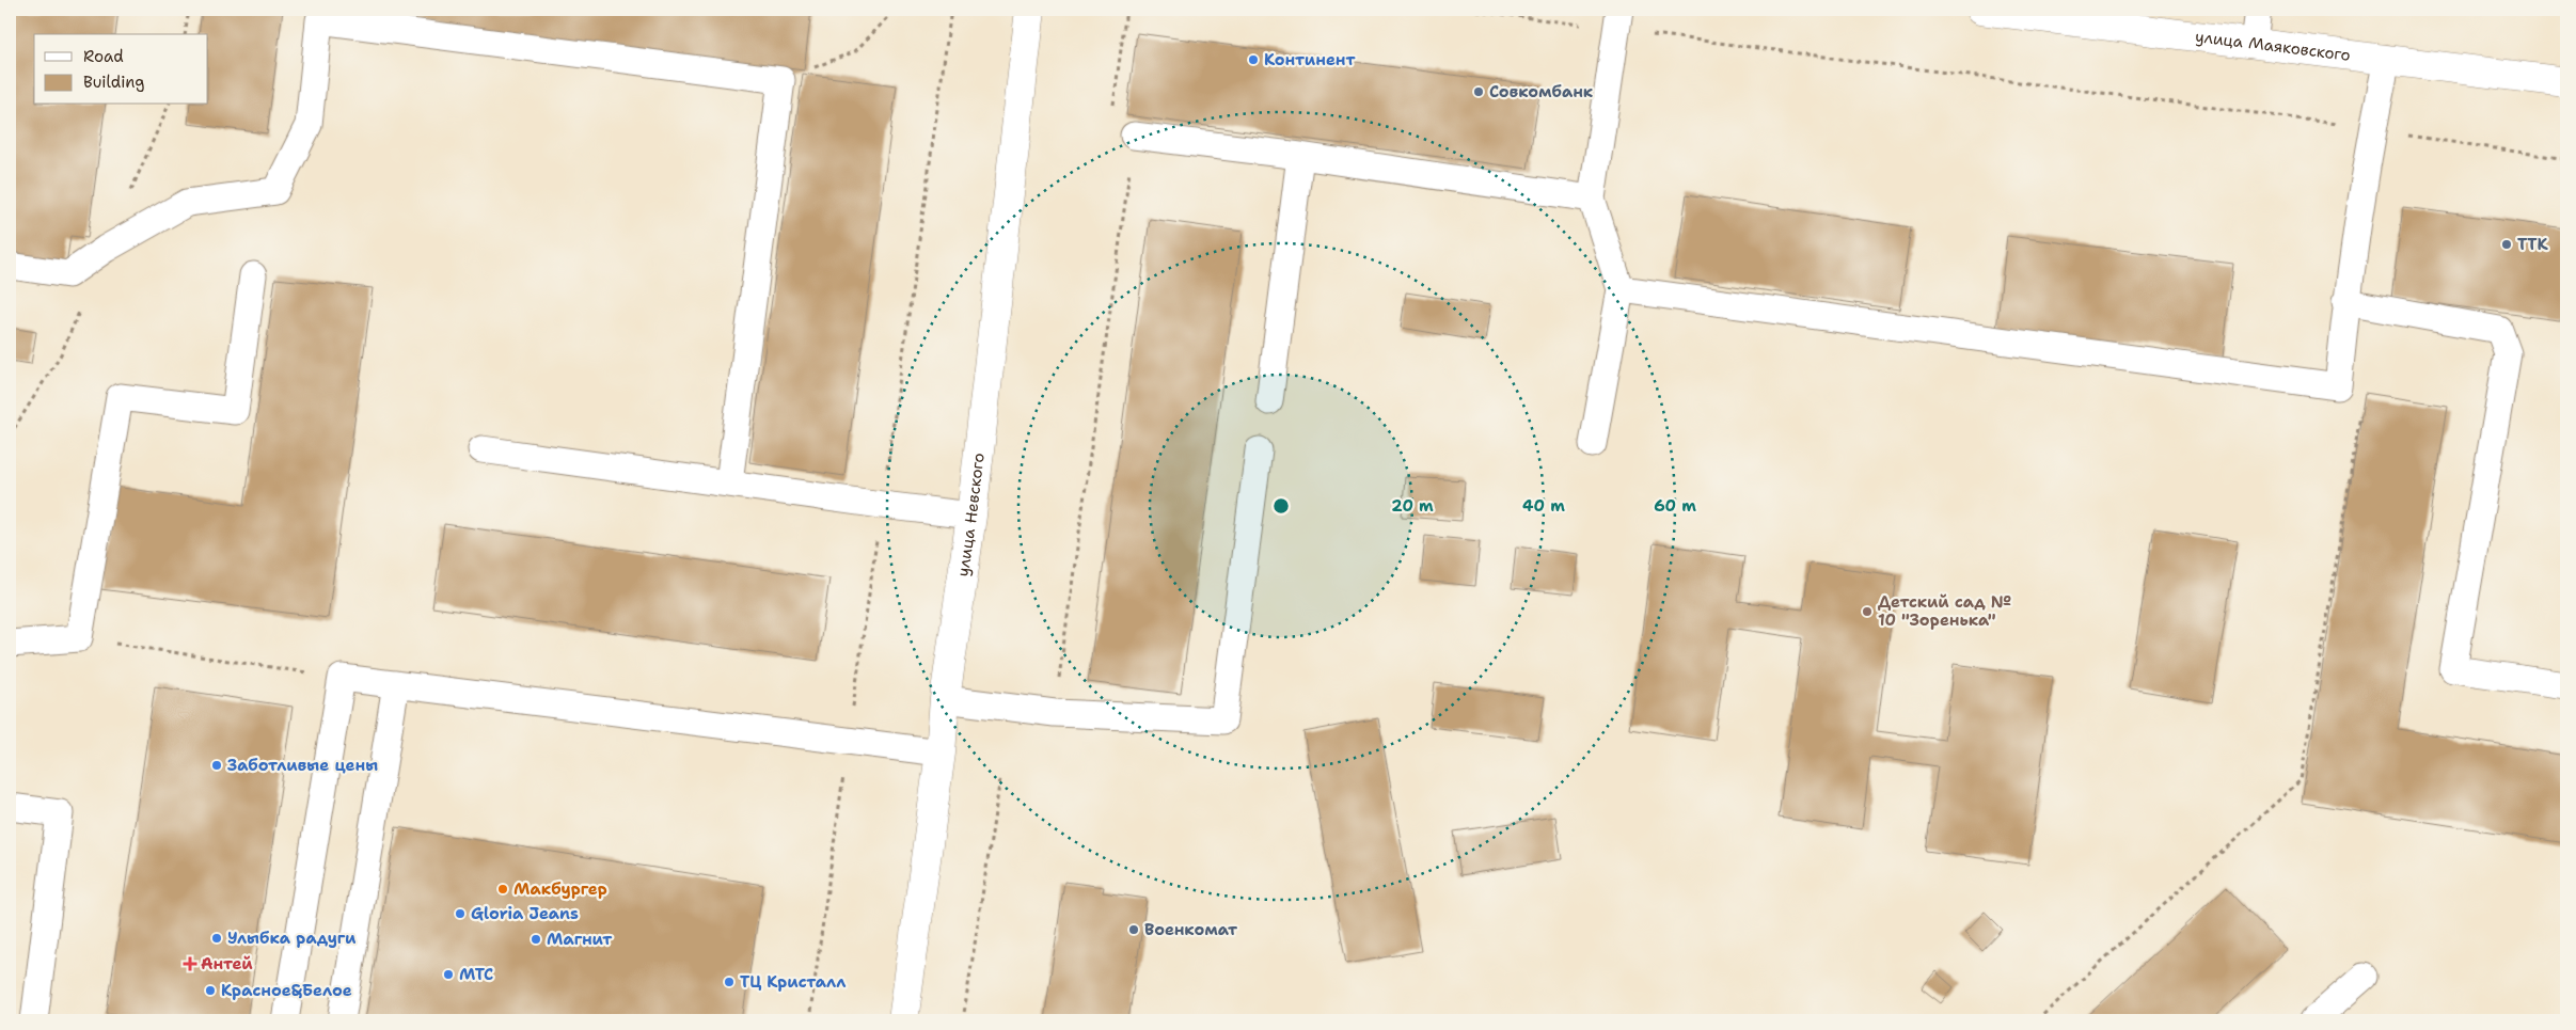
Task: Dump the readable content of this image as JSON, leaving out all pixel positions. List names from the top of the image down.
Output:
{
  "streets": {
    "street": ["улица Маяковского", "улица Невского"]
  },
  "places": {
    "other": [
      "Континент",
      "Совкомбанк",
      "ТТК",
      "Детский сад № 10 \"Зоренька\"",
      "Заботливые цены",
      "Макбургер",
      "Gloria Jeans",
      "Военкомат",
      "Улыбка радуги",
      "Магнит",
      "МТС",
      "ТЦ Кристалл",
      "Красное&Белое"
    ],
    "health": ["Антей"]
  },
  "legend": ["Road", "Building"],
  "rings": ["20 m", "40 m", "60 m"]
}
